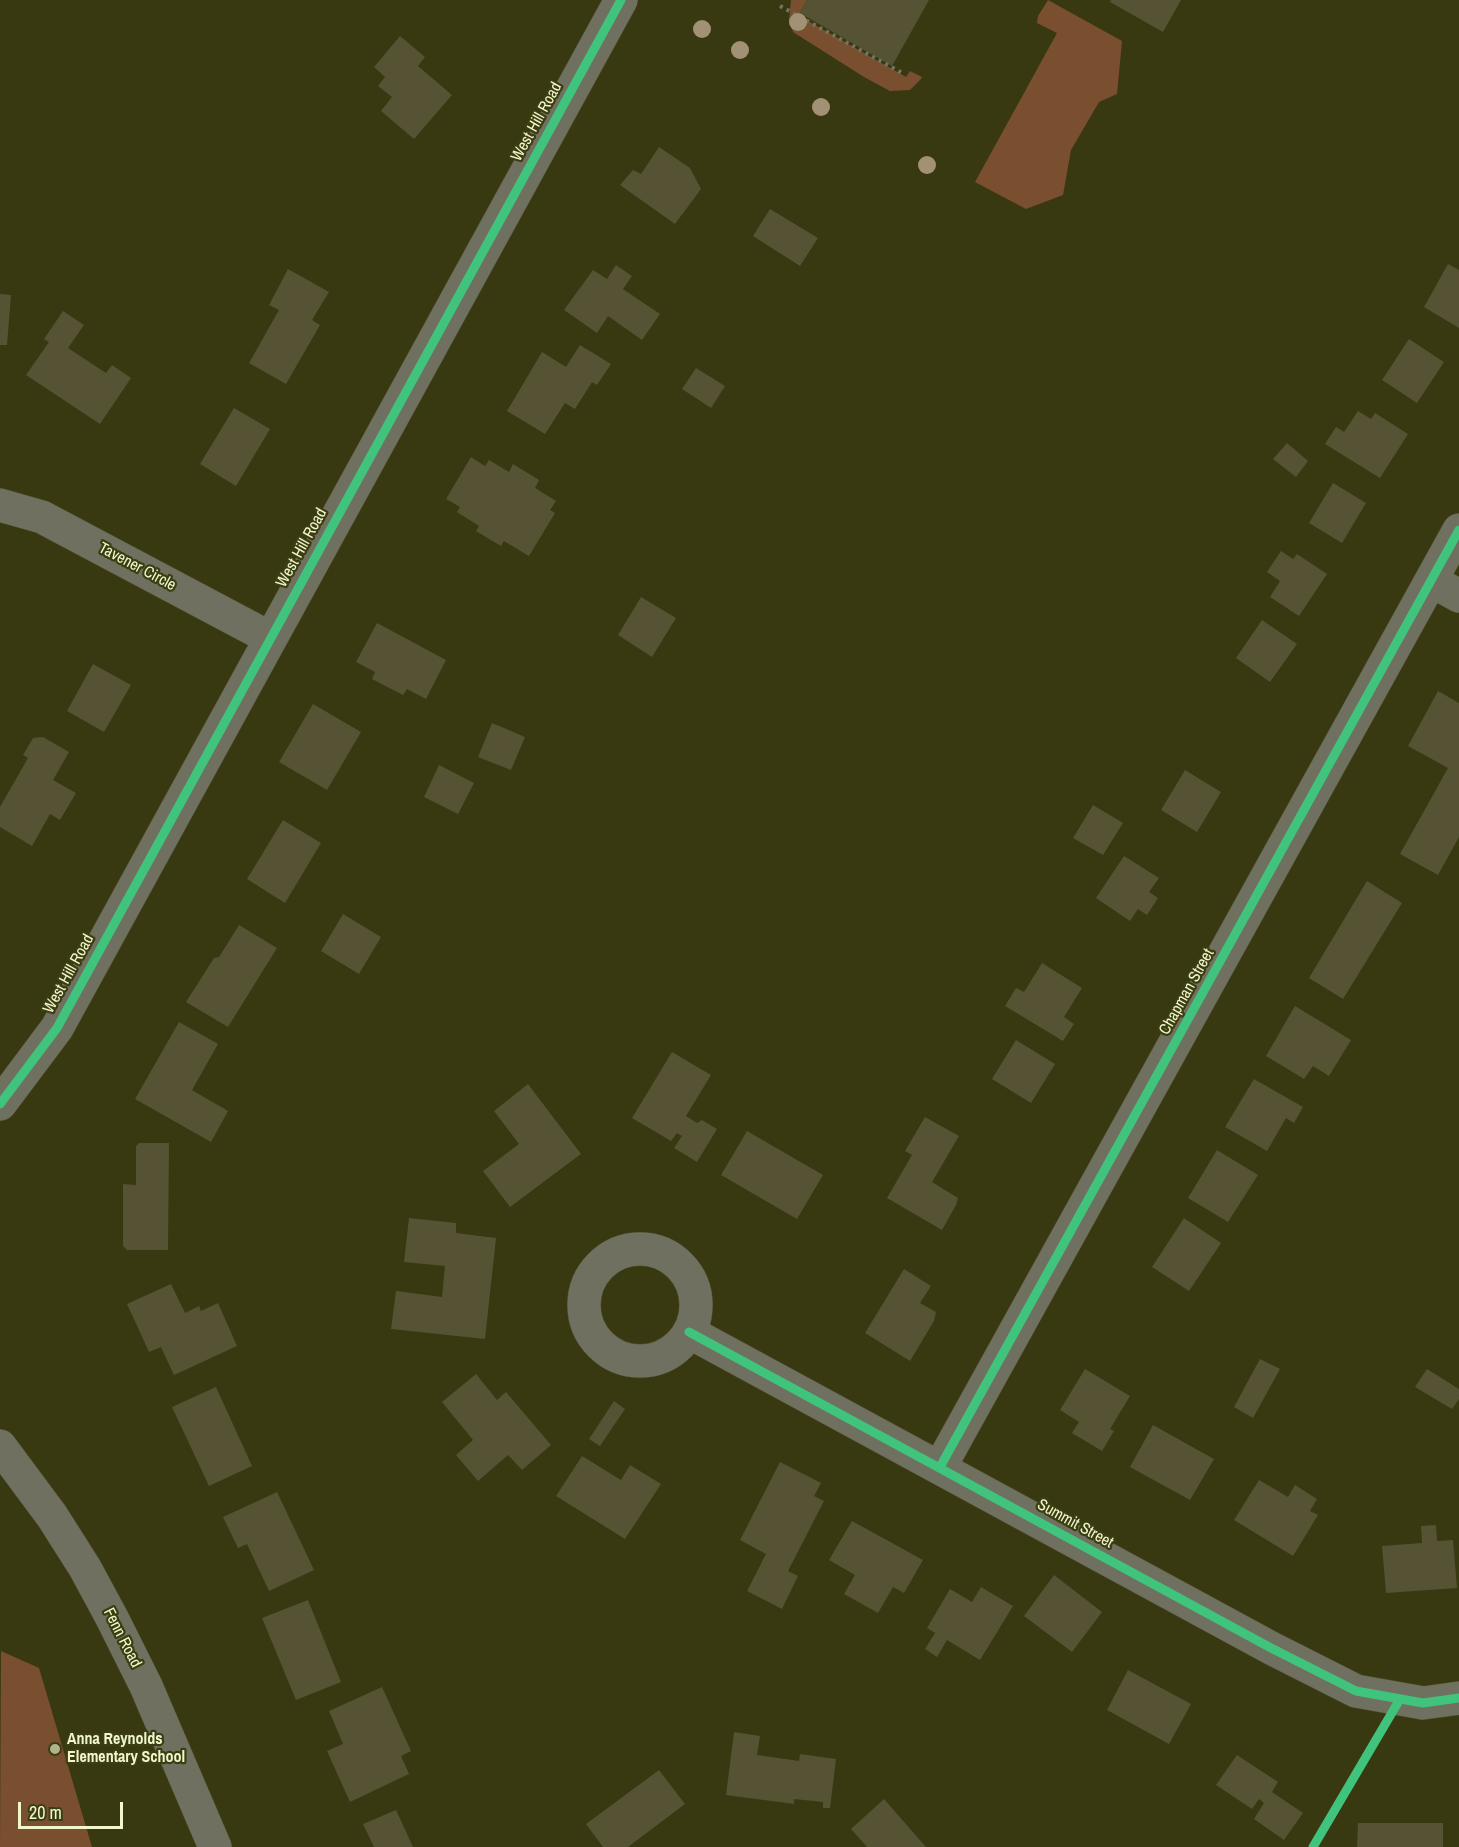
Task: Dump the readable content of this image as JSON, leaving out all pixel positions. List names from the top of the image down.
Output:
{
  "streets": {
    "street": [
      "West Hill Road",
      "Tavener Circle",
      "Chapman Street",
      "Summit Street",
      "Fenn Road"
    ]
  },
  "crossings": [
    ["West Hill Road", "Tavener Circle"],
    ["Chapman Street", "Summit Street"]
  ],
  "places": ["Anna Reynolds Elementary School"],
  "scale_bar": "20 m"
}
